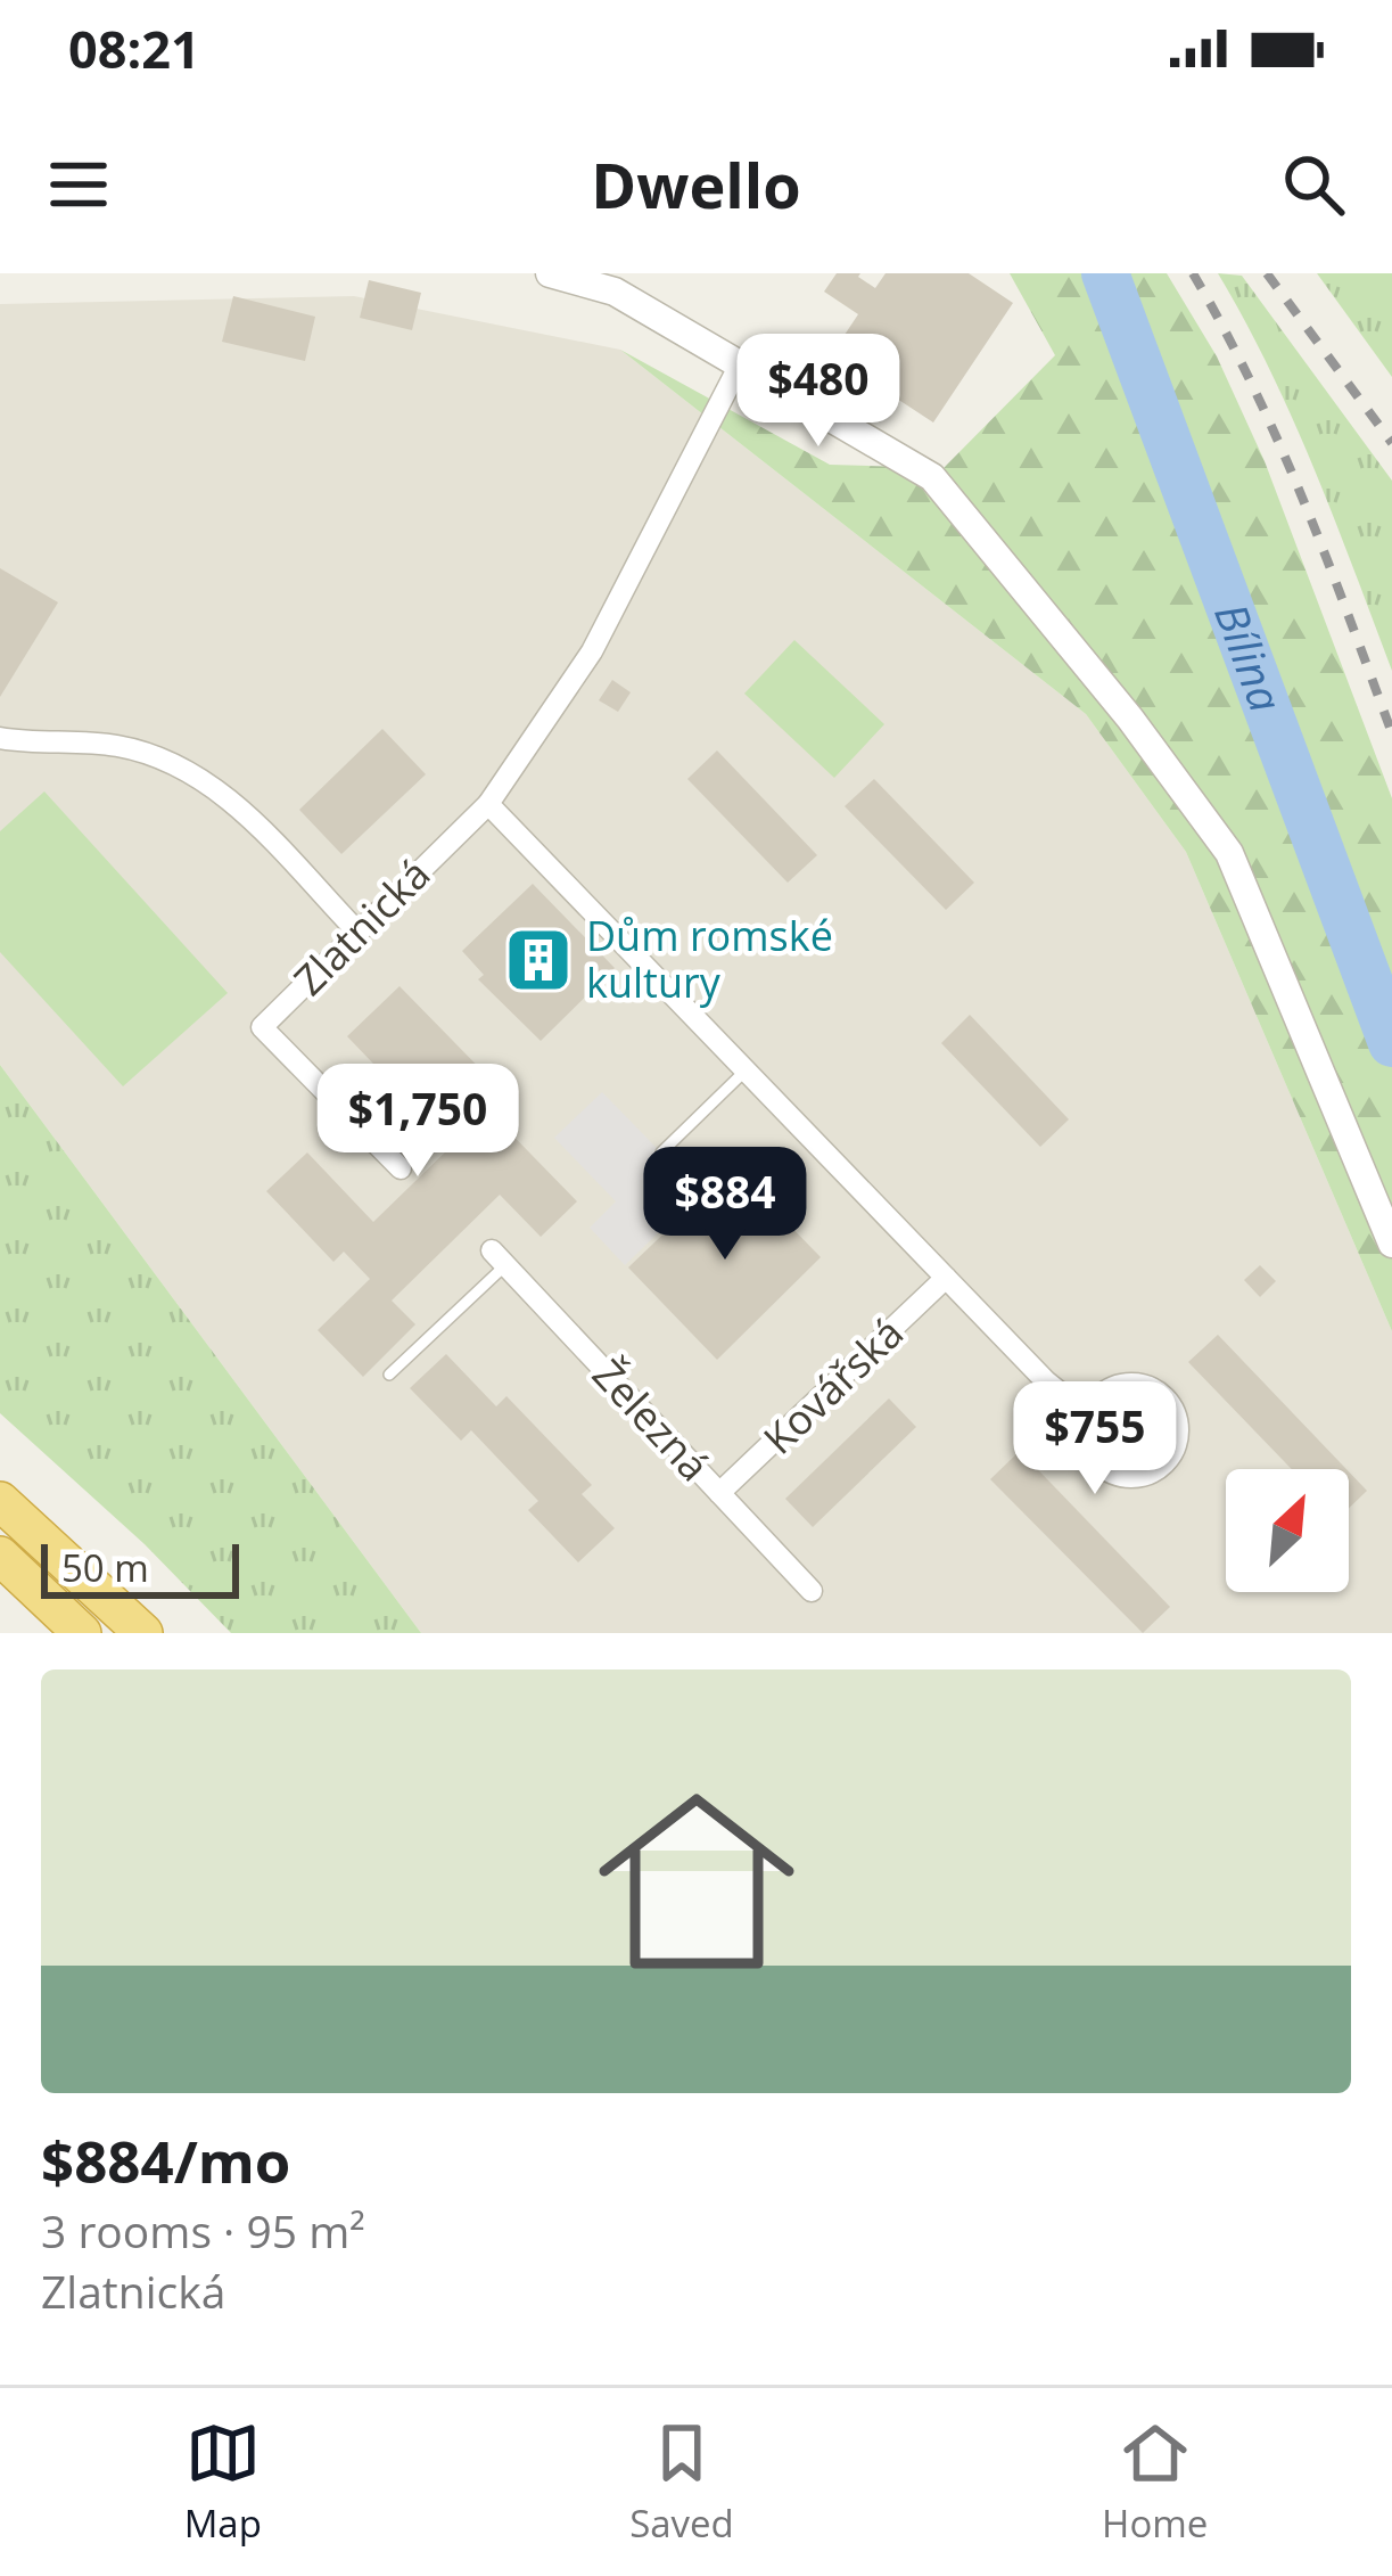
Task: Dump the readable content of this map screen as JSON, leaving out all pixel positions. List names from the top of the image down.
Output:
{
  "streets": {
    "street": ["Zlatnická", "Kovářská", "Železná"]
  },
  "crossings": [
    ["Kovářská", "Železná"]
  ],
  "water": ["Bílina"],
  "places": {
    "building": ["Dům romské kultury"]
  },
  "scale_bar": "50 m",
  "north": "top right",
  "page": {
    "status": "08:21",
    "header": "Dwello",
    "price": [
      "$480",
      "$1,750",
      "$884",
      "$755"
    ],
    "scale": "50 m",
    "list": [
      {
        "name": "$884/mo",
        "note": "3 rooms · 95 m² · Zlatnická"
      }
    ],
    "tabs": ["Map", "Saved", "Home"]
  }
}
